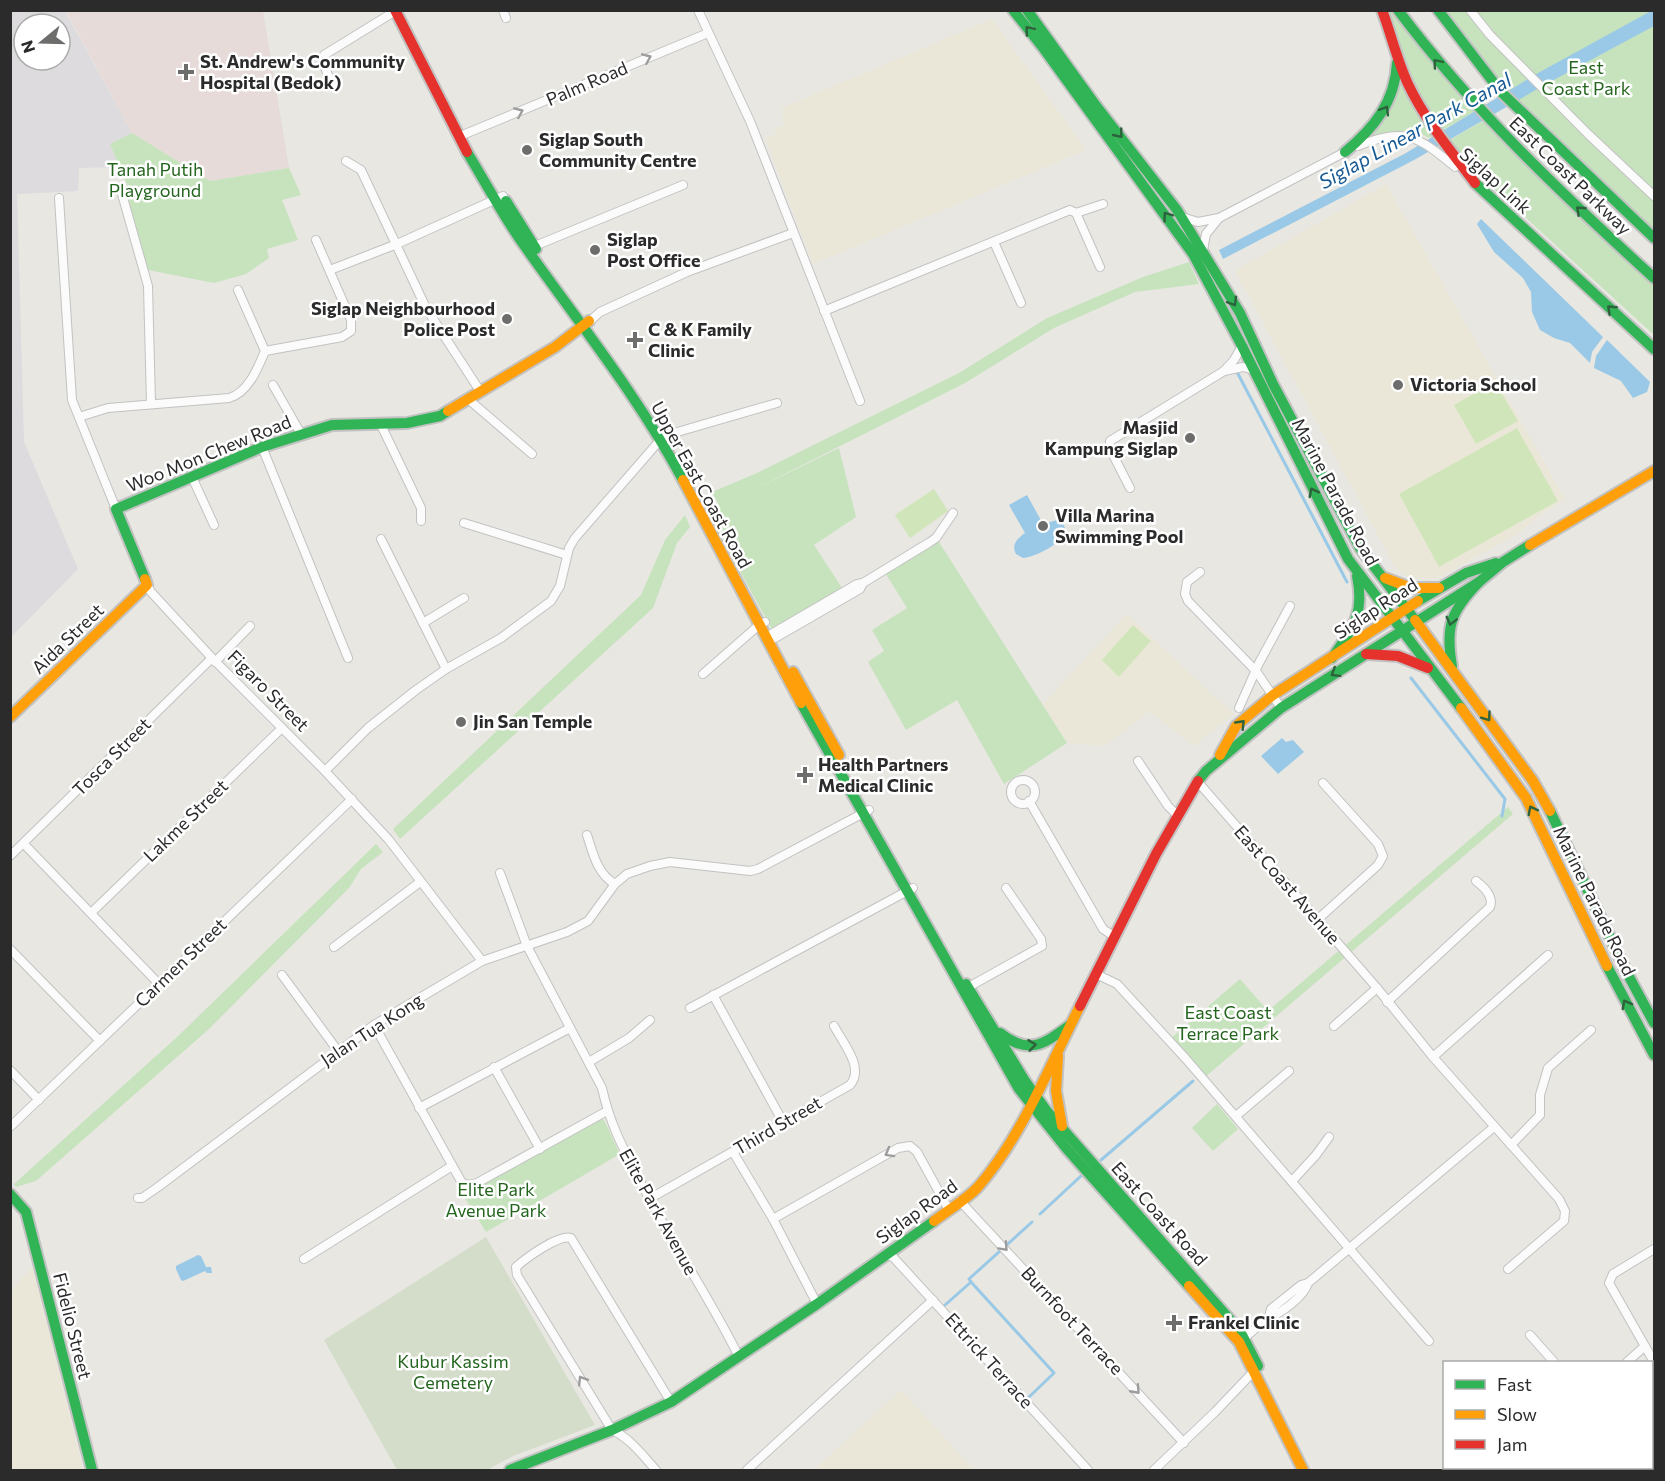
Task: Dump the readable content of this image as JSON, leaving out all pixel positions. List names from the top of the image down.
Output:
{
  "streets": {
    "main road": [
      "East Coast Parkway",
      "Siglap Link",
      "Woo Mon Chew Road",
      "Upper East Coast Road",
      "Marine Parade Road",
      "Siglap Road",
      "Aida Street",
      "Figaro Street",
      "East Coast Road",
      "Fidelio Street"
    ],
    "street": [
      "Palm Road",
      "Tosca Street",
      "Lakme Street",
      "East Coast Avenue",
      "Carmen Street",
      "Jalan Tua Kong",
      "Third Street",
      "Elite Park Avenue",
      "Burnfoot Terrace",
      "Ettrick Terrace"
    ]
  },
  "crossings": [
    ["Palm Road", "Upper East Coast Road"],
    ["Siglap Link", "Marine Parade Road"],
    ["Woo Mon Chew Road", "Upper East Coast Road"],
    ["Woo Mon Chew Road", "Figaro Street"],
    ["Upper East Coast Road", "Jalan Tua Kong"],
    ["Upper East Coast Road", "East Coast Road"],
    ["Marine Parade Road", "Siglap Road"],
    ["Siglap Road", "East Coast Avenue"],
    ["Siglap Road", "Elite Park Avenue"],
    ["Siglap Road", "East Coast Road"],
    ["Siglap Road", "Burnfoot Terrace"],
    ["Siglap Road", "Ettrick Terrace"],
    ["Aida Street", "Figaro Street"],
    ["Figaro Street", "Tosca Street"],
    ["Figaro Street", "Lakme Street"],
    ["Figaro Street", "Carmen Street"],
    ["Figaro Street", "Jalan Tua Kong"],
    ["Jalan Tua Kong", "Elite Park Avenue"],
    ["Third Street", "Elite Park Avenue"]
  ],
  "one_way": ["Palm Road", "Siglap Link", "Burnfoot Terrace"],
  "water": ["Siglap Linear Park Canal"],
  "parks": [
    "East Coast Park",
    "Tanah Putih Playground",
    "East Coast Terrace Park",
    "Elite Park Avenue Park",
    "Kubur Kassim Cemetery"
  ],
  "places": {
    "health": [
      "St. Andrew's Community Hospital (Bedok)",
      "C & K Family Clinic",
      "Health Partners Medical Clinic",
      "Frankel Clinic"
    ],
    "other": [
      "Siglap South Community Centre",
      "Siglap Post Office",
      "Siglap Neighbourhood Police Post",
      "Victoria School",
      "Masjid Kampung Siglap",
      "Villa Marina Swimming Pool",
      "Jin San Temple"
    ]
  },
  "legend": ["Fast", "Slow", "Jam"],
  "north": "left"
}
